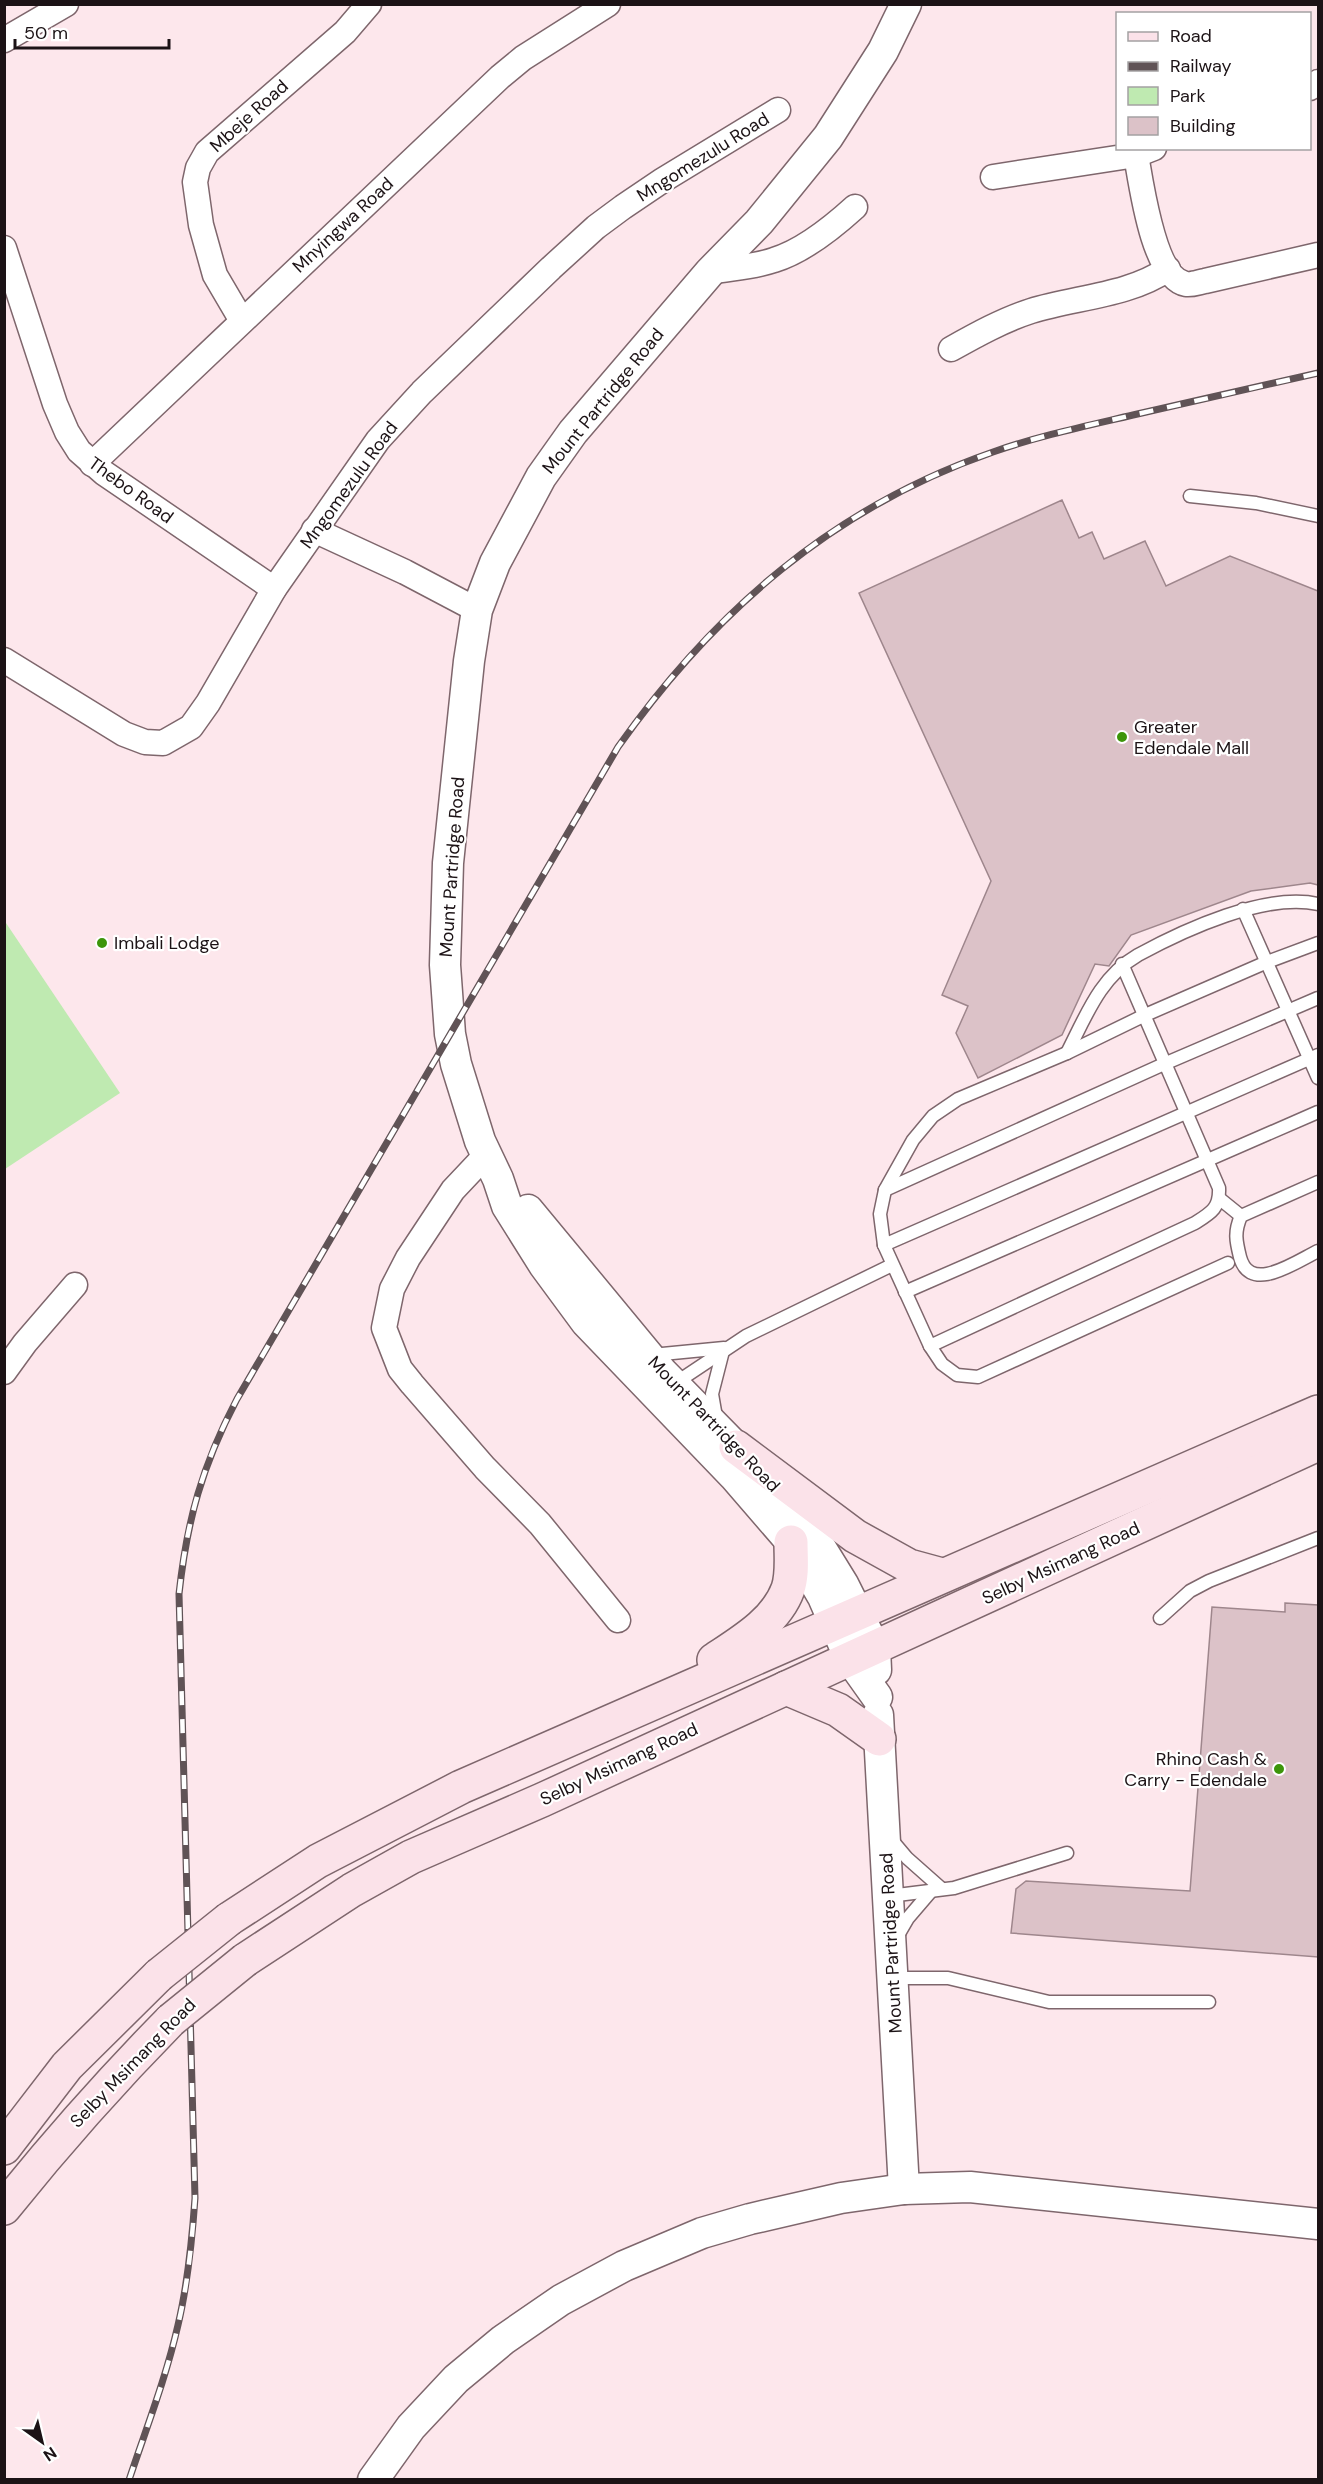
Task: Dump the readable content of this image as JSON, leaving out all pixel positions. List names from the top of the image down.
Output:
{
  "streets": {
    "main road": ["Selby Msimang Road"],
    "street": [
      "Mbeje Road",
      "Mngomezulu Road",
      "Mnyingwa Road",
      "Mount Partridge Road",
      "Thebo Road"
    ]
  },
  "crossings": [
    ["Mbeje Road", "Mnyingwa Road"],
    ["Mngomezulu Road", "Thebo Road"],
    ["Mnyingwa Road", "Thebo Road"],
    ["Mount Partridge Road", "Selby Msimang Road"]
  ],
  "places": ["Greater Edendale Mall", "Imbali Lodge", "Rhino Cash & Carry - Edendale"],
  "legend": [
    "Road",
    "Railway",
    "Park",
    "Building"
  ],
  "scale_bar": "50 m",
  "north": "bottom right"
}
